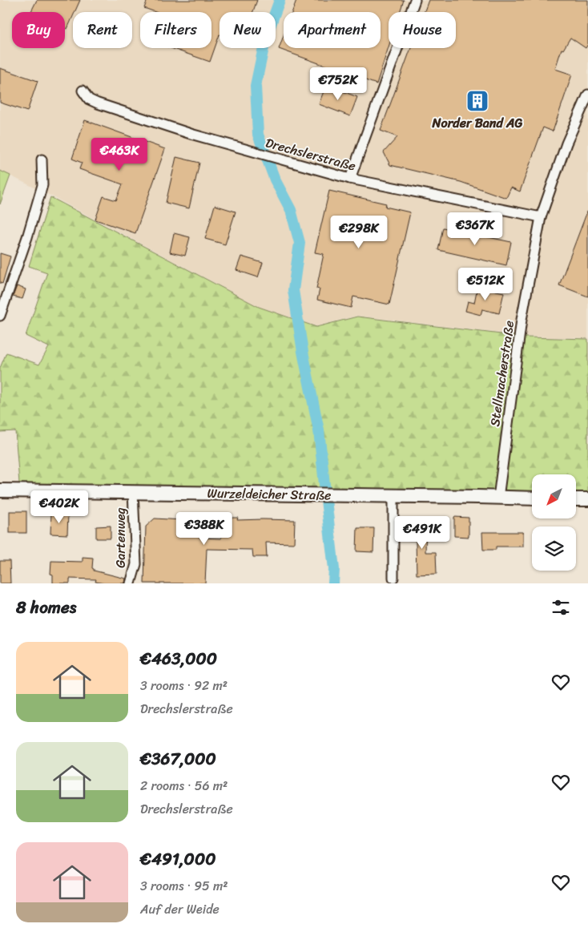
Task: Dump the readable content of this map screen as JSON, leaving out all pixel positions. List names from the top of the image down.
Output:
{
  "streets": {
    "main road": ["Wurzeldeicher Straße"],
    "street": ["Drechslerstraße", "Stellmacherstraße", "Gartenweg"]
  },
  "crossings": [
    ["Drechslerstraße", "Stellmacherstraße"],
    ["Stellmacherstraße", "Wurzeldeicher Straße"],
    ["Wurzeldeicher Straße", "Gartenweg"]
  ],
  "places": {
    "building": ["Norder Band AG"]
  },
  "north": "bottom left",
  "page": {
    "chip": [
      "Buy",
      "Rent",
      "Filters",
      "New",
      "Apartment",
      "House"
    ],
    "price": [
      "€752K",
      "€463K",
      "€367K",
      "€298K",
      "€512K",
      "€402K",
      "€388K",
      "€491K"
    ],
    "heading": "8 homes",
    "list": [
      {
        "name": "€463,000",
        "note": "3 rooms · 92 m² · Drechslerstraße"
      },
      {
        "name": "€367,000",
        "note": "2 rooms · 56 m² · Drechslerstraße"
      },
      {
        "name": "€491,000",
        "note": "3 rooms · 95 m² · Auf der Weide"
      }
    ]
  }
}
